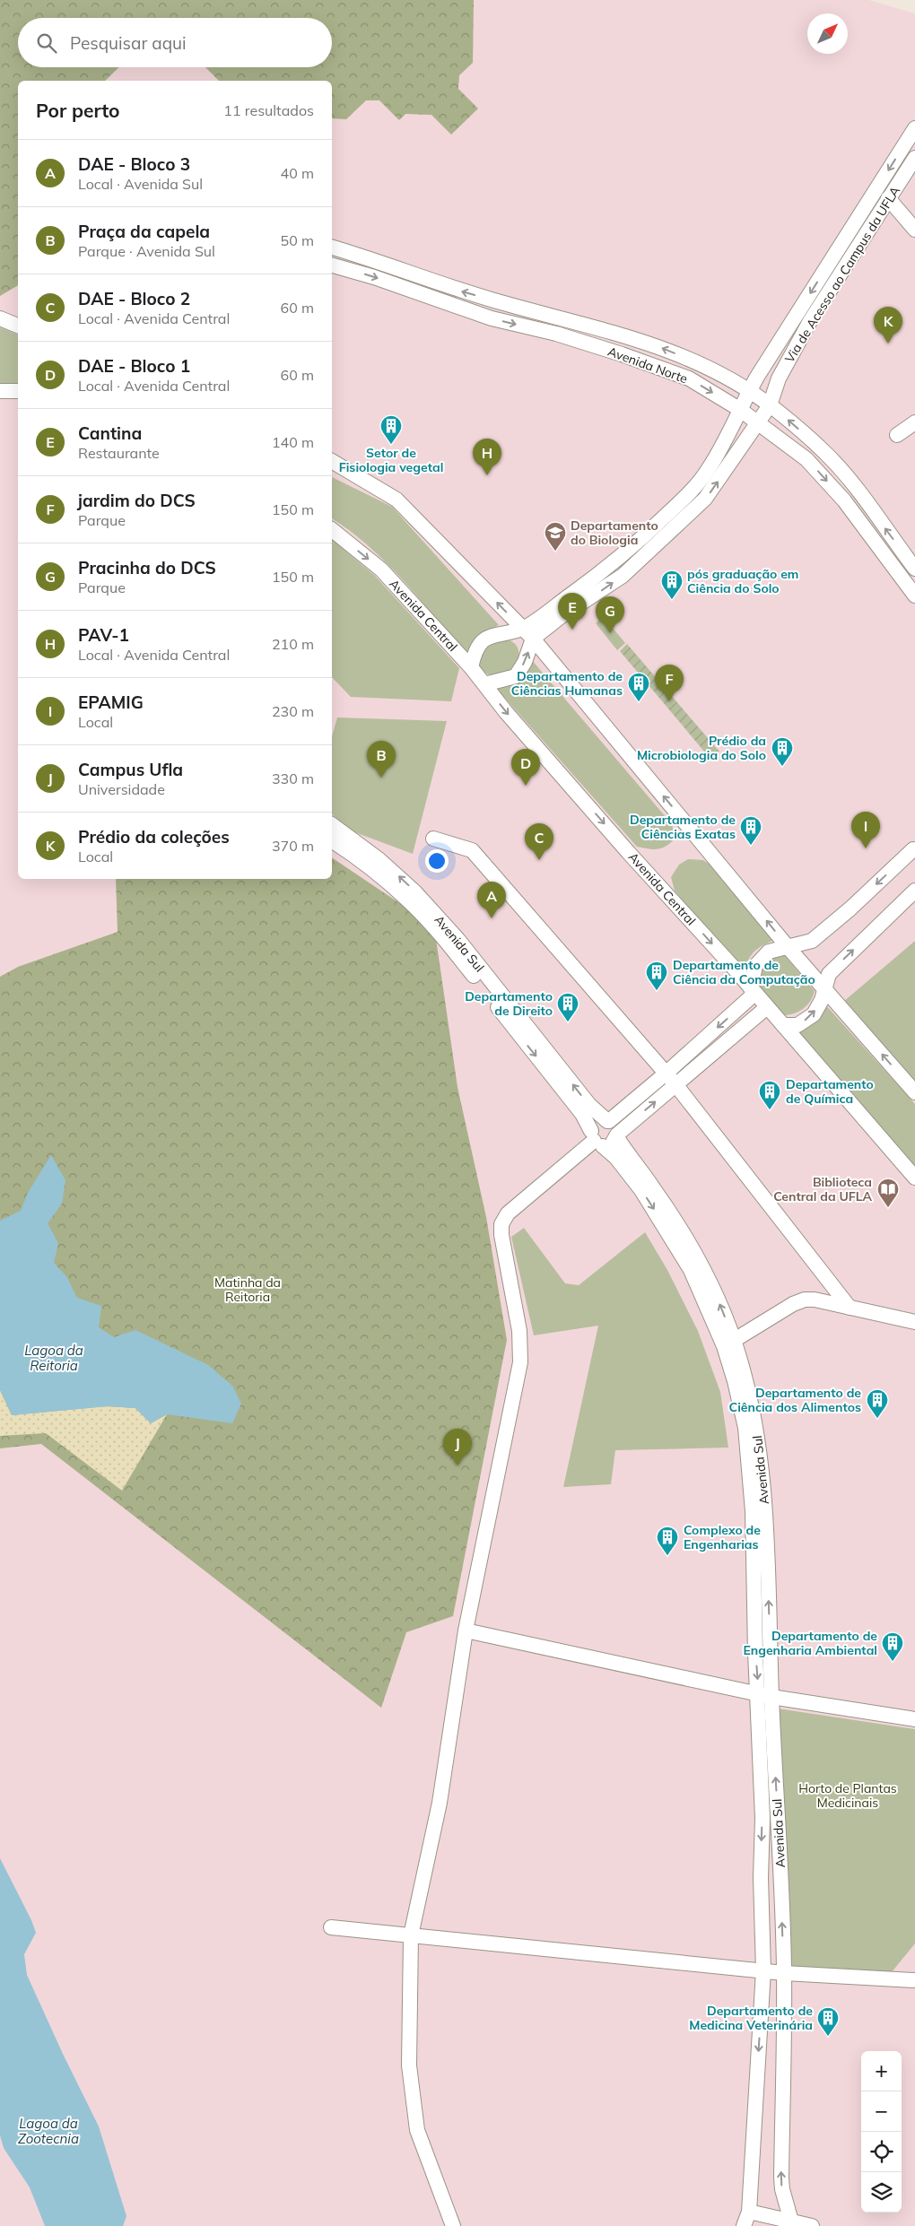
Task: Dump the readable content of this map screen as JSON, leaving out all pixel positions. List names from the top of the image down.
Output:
{
  "streets": {
    "street": [
      "Via de Acesso ao Campus da UFLA",
      "Avenida Norte",
      "Avenida Central",
      "Avenida Sul"
    ]
  },
  "crossings": [
    ["Via de Acesso ao Campus da UFLA", "Avenida Norte"],
    ["Via de Acesso ao Campus da UFLA", "Avenida Central"]
  ],
  "water": ["Lagoa da Reitoria", "Lagoa da Zootecnia"],
  "parks": ["Matinha da Reitoria", "Horto de Plantas Medicinais"],
  "places": {
    "building": [
      "Setor de Fisiologia vegetal",
      "pós graduação em Ciência do Solo",
      "Departamento de Ciências Humanas",
      "Prédio da Microbiologia do Solo",
      "Departamento de Ciências Exatas",
      "Departamento de Ciência da Computação",
      "Departamento de Direito",
      "Departamento de Química",
      "Departamento de Ciência dos Alimentos",
      "Complexo de Engenharias",
      "Departamento de Engenharia Ambiental",
      "Departamento de Medicina Veterinária"
    ],
    "school or university": ["Departamento do Biologia"],
    "library": ["Biblioteca Central da UFLA"]
  },
  "north": "top right",
  "page": {
    "search": "Pesquisar aqui",
    "heading": ["Por perto", "11 resultados"],
    "list": [
      {
        "mark": "A",
        "name": "DAE - Bloco 3",
        "note": "Local · Avenida Sul",
        "value": "40 m"
      },
      {
        "mark": "B",
        "name": "Praça da capela",
        "note": "Parque · Avenida Sul",
        "value": "50 m"
      },
      {
        "mark": "C",
        "name": "DAE - Bloco 2",
        "note": "Local · Avenida Central",
        "value": "60 m"
      },
      {
        "mark": "D",
        "name": "DAE - Bloco 1",
        "note": "Local · Avenida Central",
        "value": "60 m"
      },
      {
        "mark": "E",
        "name": "Cantina",
        "note": "Restaurante",
        "value": "140 m"
      },
      {
        "mark": "F",
        "name": "jardim do DCS",
        "note": "Parque",
        "value": "150 m"
      },
      {
        "mark": "G",
        "name": "Pracinha do DCS",
        "note": "Parque",
        "value": "150 m"
      },
      {
        "mark": "H",
        "name": "PAV-1",
        "note": "Local · Avenida Central",
        "value": "210 m"
      },
      {
        "mark": "I",
        "name": "EPAMIG",
        "note": "Local",
        "value": "230 m"
      },
      {
        "mark": "J",
        "name": "Campus Ufla",
        "note": "Universidade",
        "value": "330 m"
      },
      {
        "mark": "K",
        "name": "Prédio da coleções",
        "note": "Local",
        "value": "370 m"
      }
    ],
    "pins": [
      "K",
      "H",
      "E",
      "G",
      "F",
      "B",
      "D",
      "I",
      "C",
      "A",
      "J"
    ],
    "map_buttons": ["+", "−"]
  }
}
